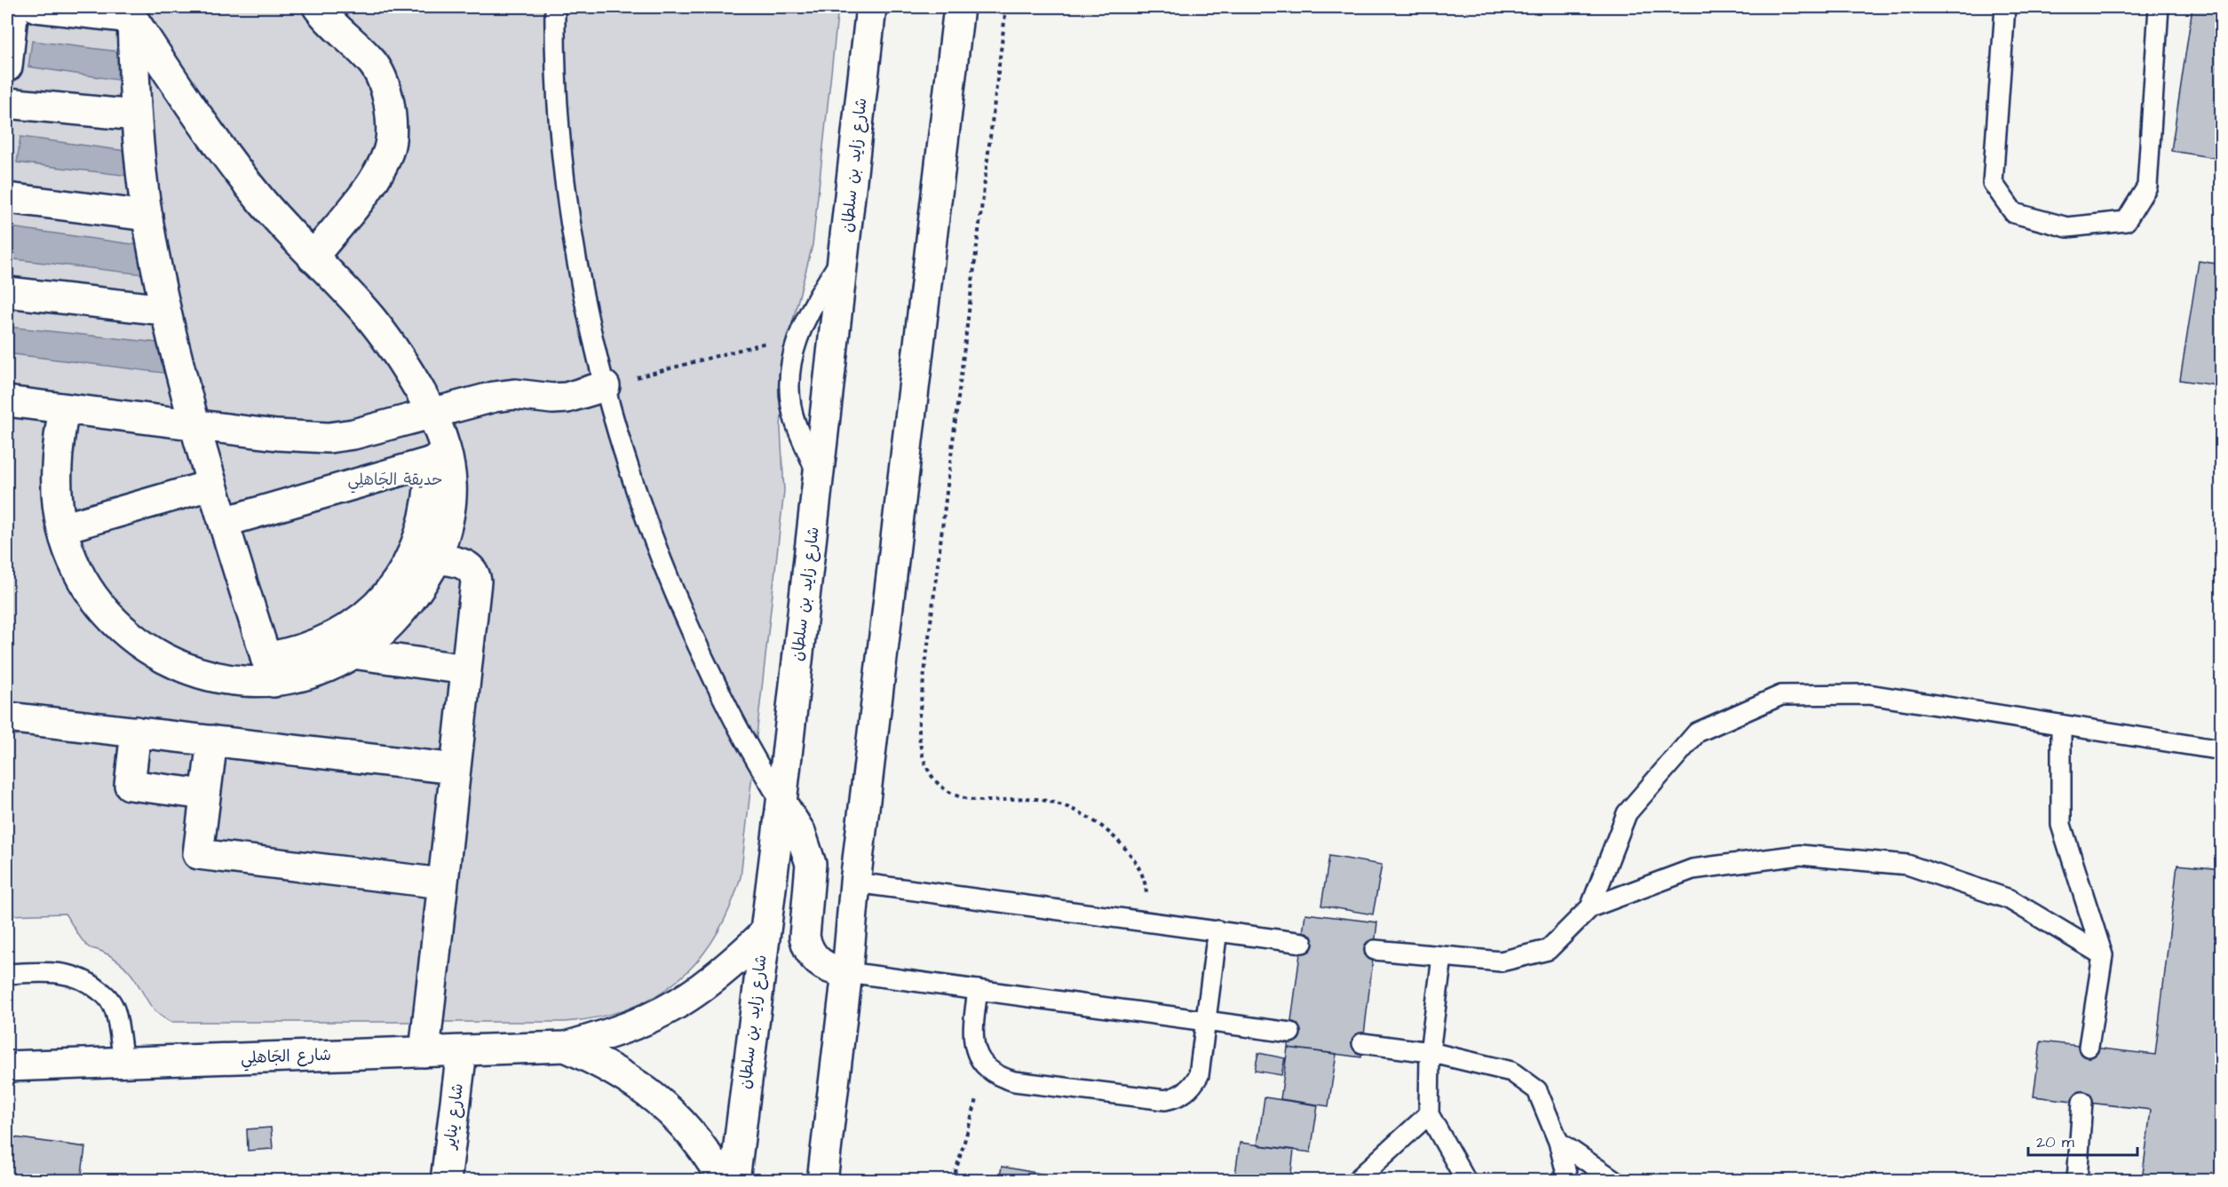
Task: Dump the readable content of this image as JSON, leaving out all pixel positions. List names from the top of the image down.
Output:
{
  "streets": {
    "main road": ["شارع زايد بن سلطان", "شارع الجَاهلِي", "شارع يناير"]
  },
  "crossings": [
    ["شارع زايد بن سلطان", "شارع الجَاهلِي"],
    ["شارع الجَاهلِي", "شارع يناير"]
  ],
  "parks": ["حديقة الجَاهلِي"],
  "scale_bar": "20 m"
}
